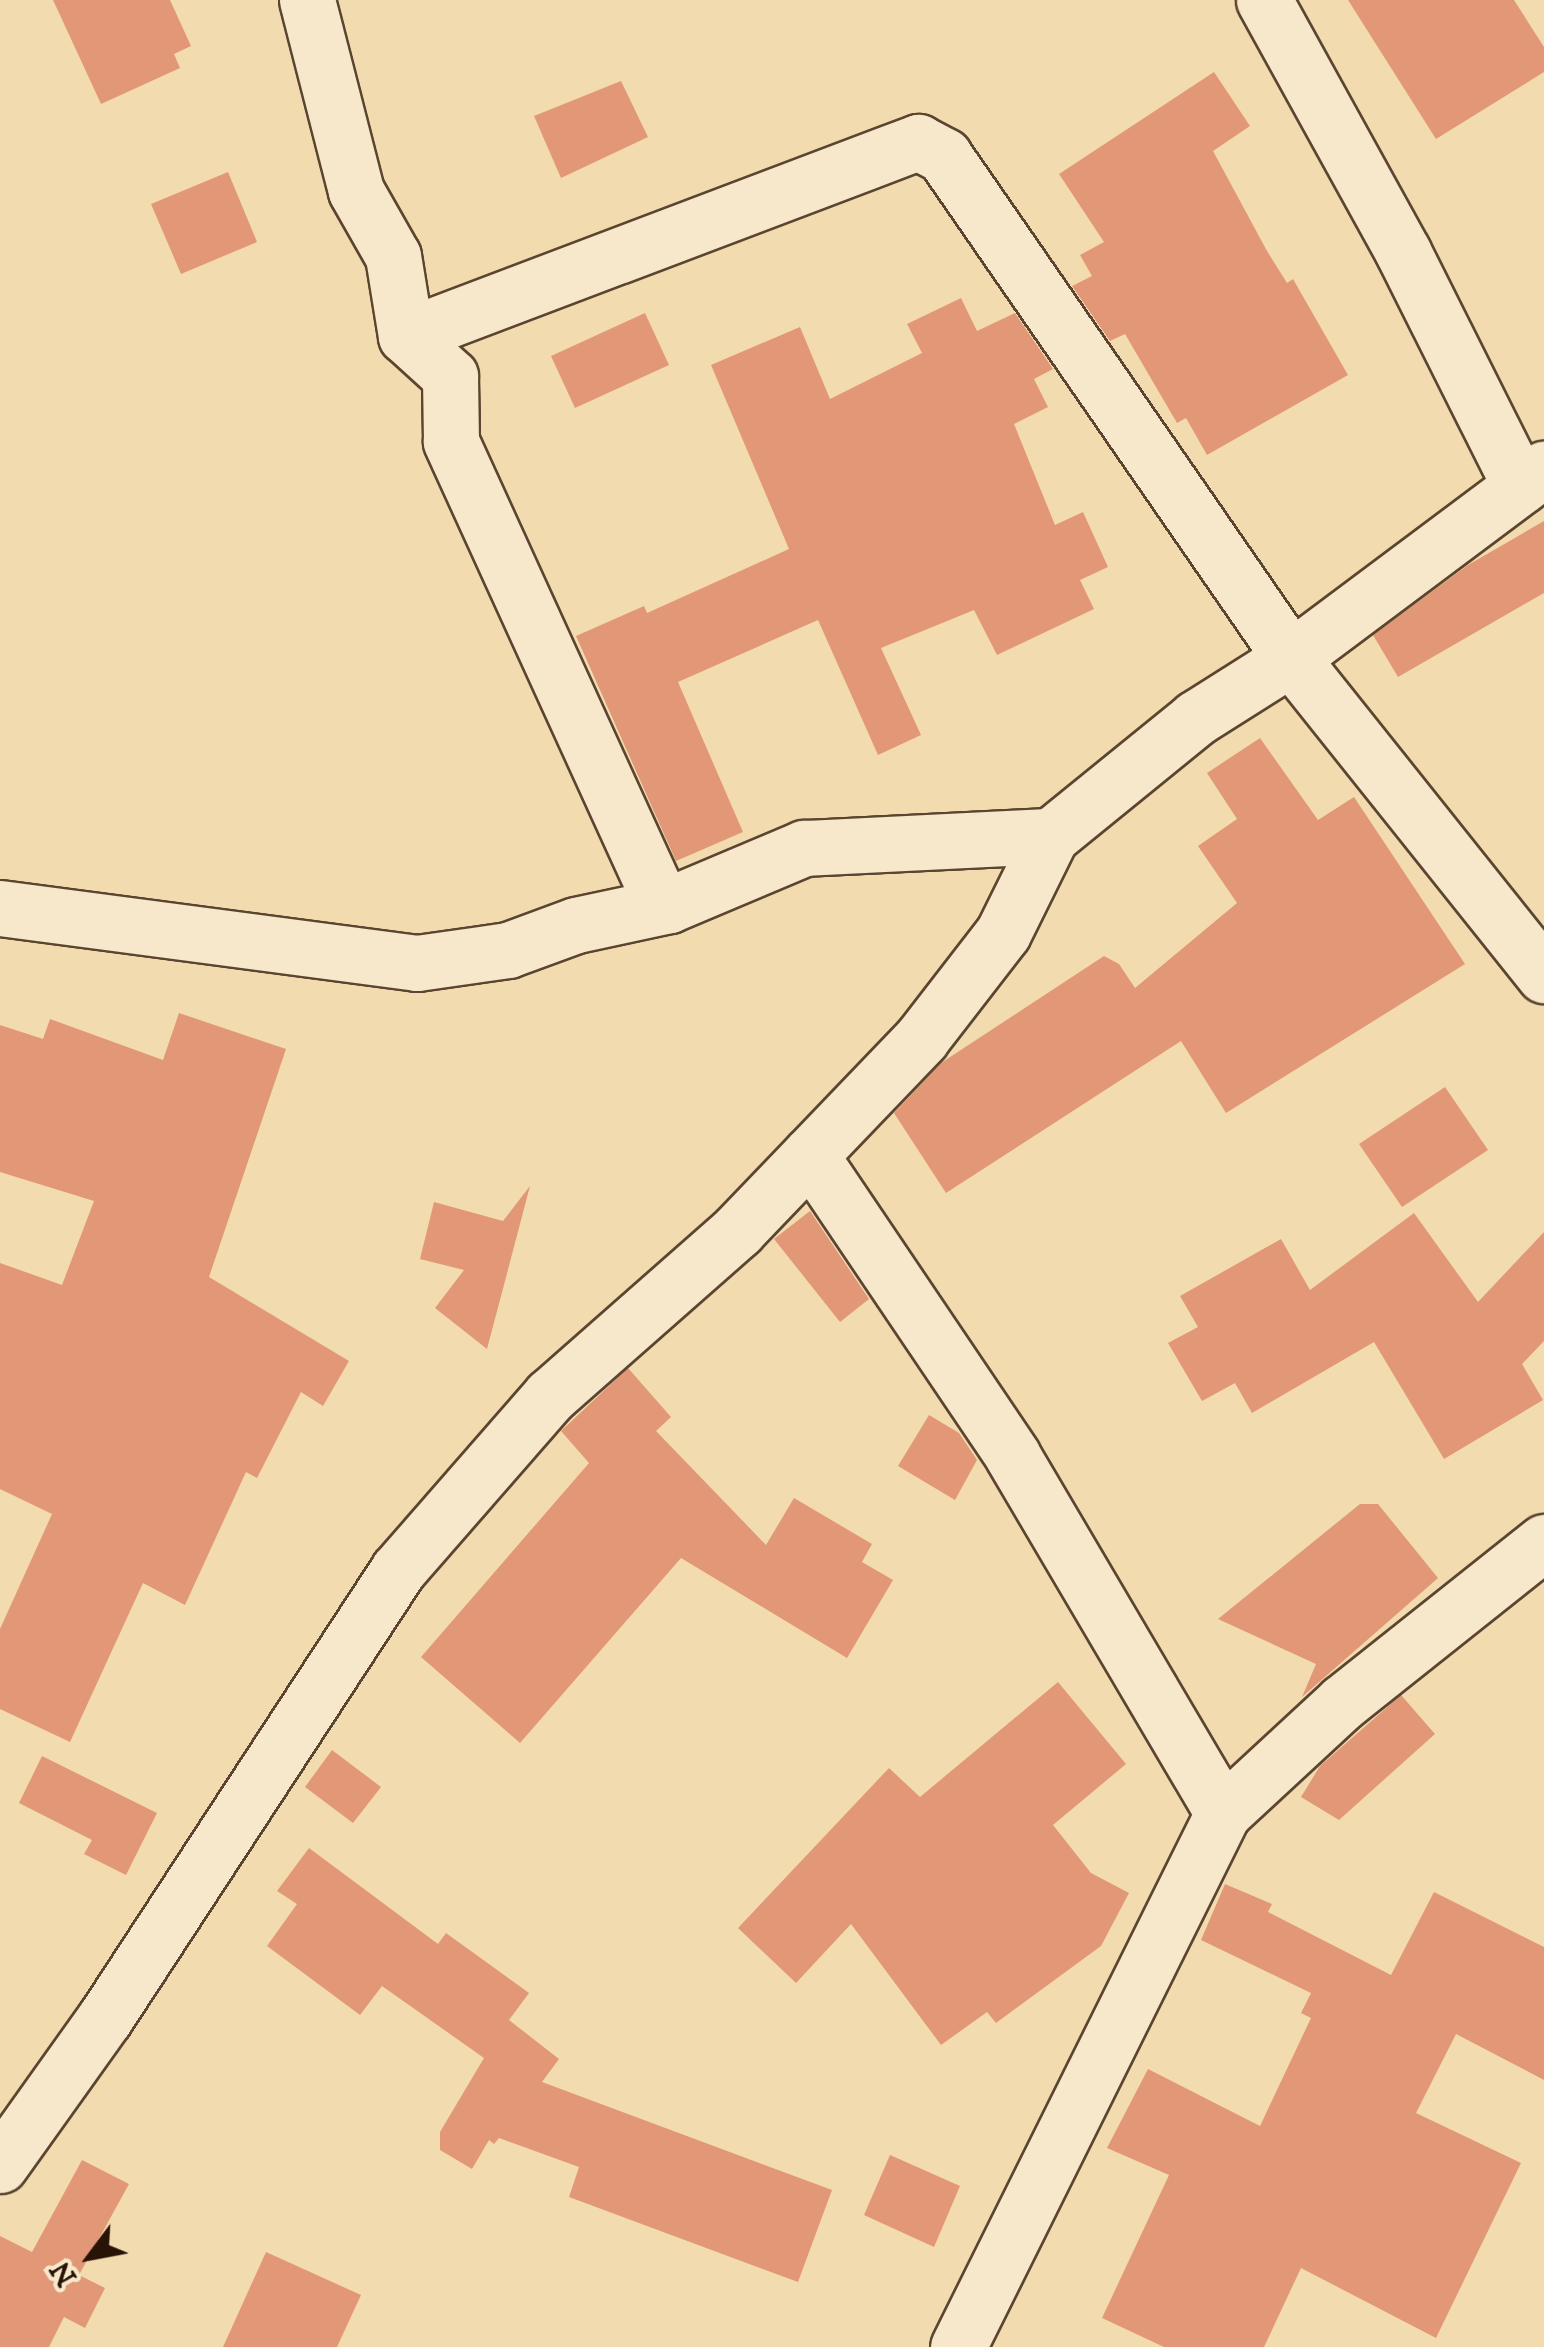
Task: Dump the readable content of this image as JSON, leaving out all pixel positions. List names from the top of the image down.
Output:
{
  "north": "bottom left"
}
